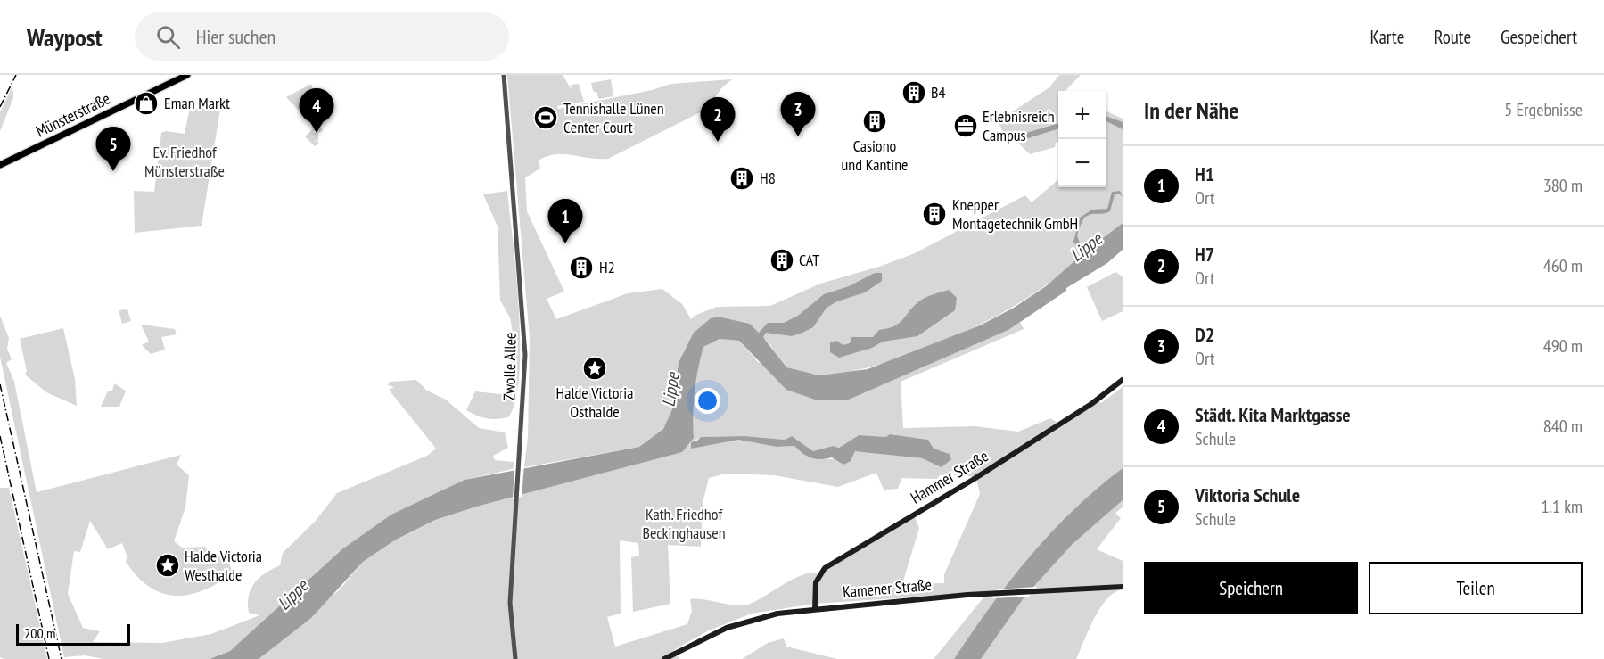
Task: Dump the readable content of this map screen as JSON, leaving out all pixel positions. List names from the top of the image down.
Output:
{
  "streets": {
    "main road": ["Münsterstraße", "Hammer Straße", "Kamener Straße"],
    "street": ["Zwolle Allee"]
  },
  "crossings": [
    ["Hammer Straße", "Kamener Straße"]
  ],
  "water": ["Lippe"],
  "parks": ["Ev. Friedhof Münsterstraße", "Kath. Friedhof Beckinghausen"],
  "places": {
    "building": [
      "B4",
      "Casiono und Kantine",
      "H8",
      "Knepper Montagetechnik GmbH",
      "CAT",
      "H2"
    ],
    "shop": ["Eman Markt"],
    "sports": ["Tennishalle Lünen Center Court"],
    "office": ["Erlebnisreich Campus"],
    "place": ["Halde Victoria Osthalde", "Halde Victoria Westhalde"]
  },
  "scale_bar": "200 m",
  "page": {
    "header": "Waypost",
    "search": "Hier suchen",
    "nav": ["Karte", "Route", "Gespeichert"],
    "heading": ["In der Nähe", "5 Ergebnisse"],
    "pins": [
      "4",
      "3",
      "2",
      "5",
      "1"
    ],
    "map_buttons": ["+", "−"],
    "list": [
      {
        "mark": "1",
        "name": "H1",
        "note": "Ort",
        "value": "380 m"
      },
      {
        "mark": "2",
        "name": "H7",
        "note": "Ort",
        "value": "460 m"
      },
      {
        "mark": "3",
        "name": "D2",
        "note": "Ort",
        "value": "490 m"
      },
      {
        "mark": "4",
        "name": "Städt. Kita Marktgasse",
        "note": "Schule",
        "value": "840 m"
      },
      {
        "mark": "5",
        "name": "Viktoria Schule",
        "note": "Schule",
        "value": "1.1 km"
      }
    ],
    "buttons": ["Speichern", "Teilen"],
    "scale": "200 m"
  }
}
